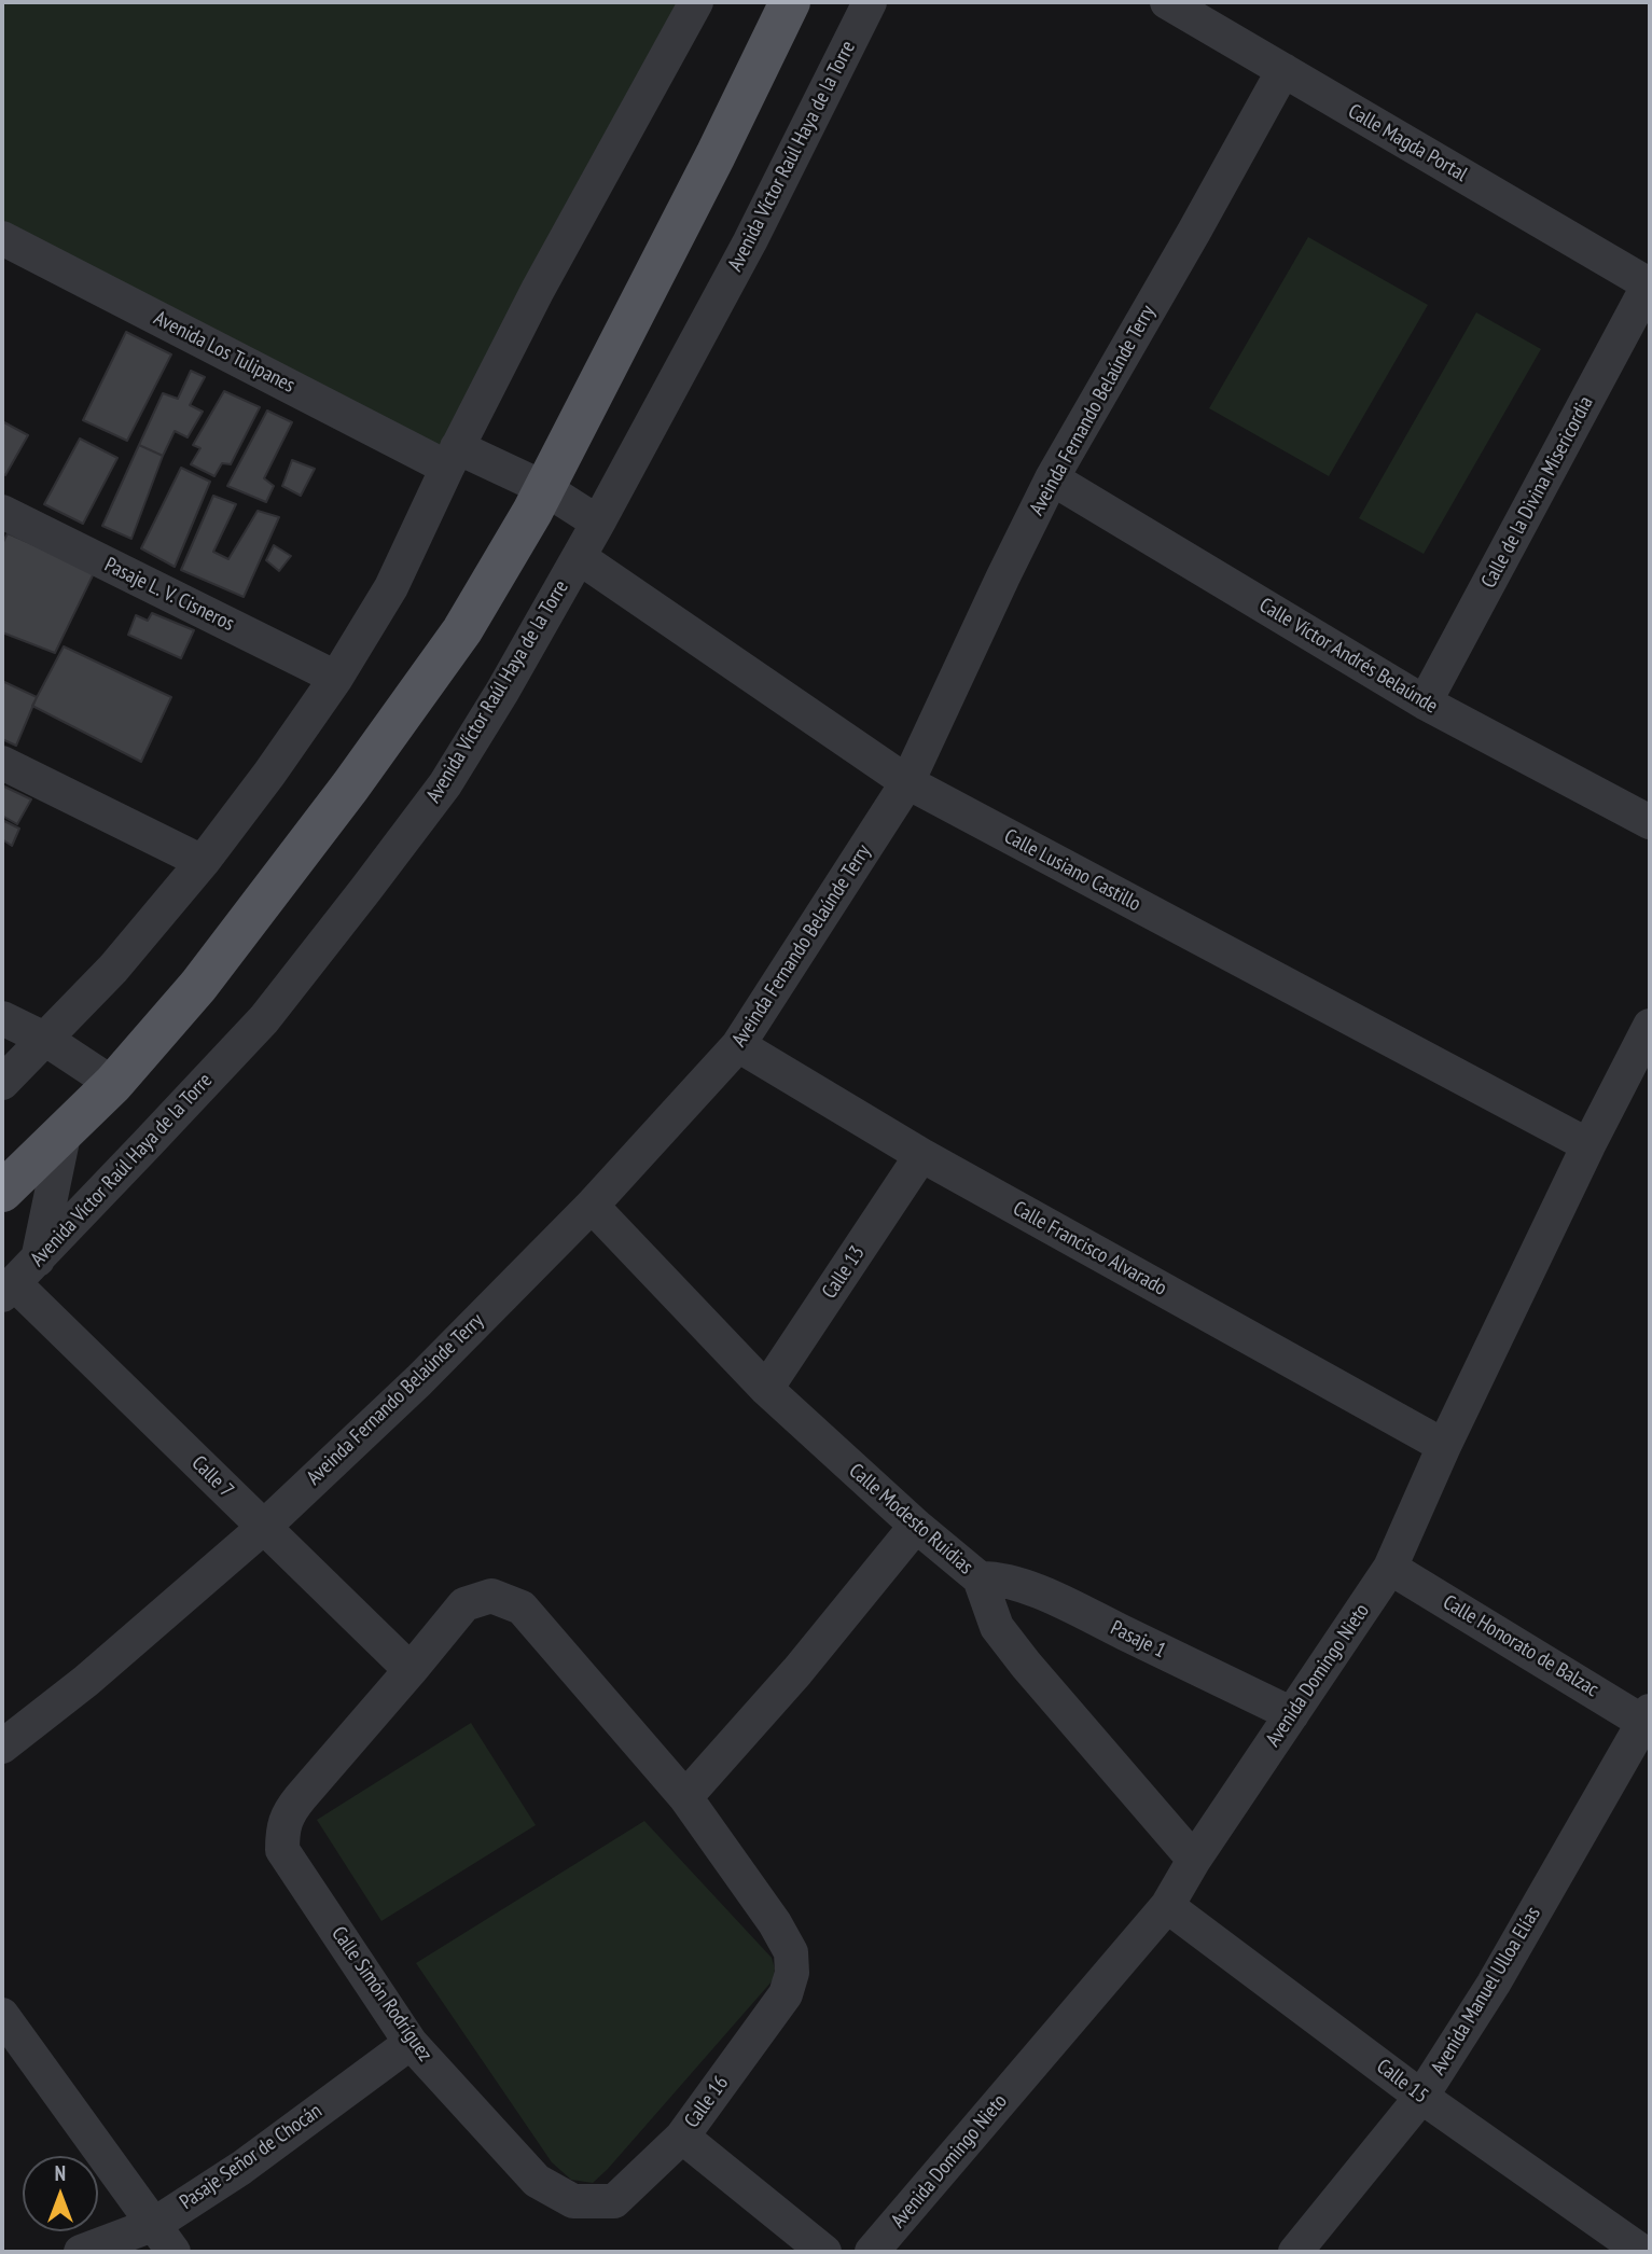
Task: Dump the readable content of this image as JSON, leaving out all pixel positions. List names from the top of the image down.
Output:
{
  "streets": {
    "street": [
      "Calle Magda Portal",
      "Avenida Víctor Raúl Haya de la Torre",
      "Avenida Los Tulipanes",
      "Aveinda Fernando Belaúnde Terry",
      "Calle de la Divina Misericordia",
      "Pasaje L. V. Cisneros",
      "Calle Víctor Andrés Belaúnde",
      "Calle Lusiano Castillo",
      "Calle Francisco Alvarado",
      "Calle 13",
      "Calle 7",
      "Calle Modesto Ruidias",
      "Pasaje 1",
      "Calle Honorato de Balzac",
      "Avenida Domingo Nieto",
      "Avenida Manuel Ulloa Elías",
      "Calle Simón Rodríguez",
      "Calle 15",
      "Calle 16",
      "Pasaje Señor de Chocán"
    ]
  },
  "crossings": [
    ["Calle Magda Portal", "Aveinda Fernando Belaúnde Terry"],
    ["Calle Magda Portal", "Calle de la Divina Misericordia"],
    ["Avenida Víctor Raúl Haya de la Torre", "Avenida Los Tulipanes"],
    ["Avenida Víctor Raúl Haya de la Torre", "Calle Lusiano Castillo"],
    ["Avenida Víctor Raúl Haya de la Torre", "Calle 7"],
    ["Aveinda Fernando Belaúnde Terry", "Calle Víctor Andrés Belaúnde"],
    ["Aveinda Fernando Belaúnde Terry", "Calle Lusiano Castillo"],
    ["Aveinda Fernando Belaúnde Terry", "Calle Francisco Alvarado"],
    ["Aveinda Fernando Belaúnde Terry", "Calle 7"],
    ["Aveinda Fernando Belaúnde Terry", "Calle Modesto Ruidias"],
    ["Calle de la Divina Misericordia", "Calle Víctor Andrés Belaúnde"],
    ["Calle Lusiano Castillo", "Avenida Domingo Nieto"],
    ["Calle Francisco Alvarado", "Calle 13"],
    ["Calle Francisco Alvarado", "Avenida Domingo Nieto"],
    ["Calle 13", "Calle Modesto Ruidias"],
    ["Calle 7", "Calle Simón Rodríguez"],
    ["Calle Modesto Ruidias", "Pasaje 1"],
    ["Calle Modesto Ruidias", "Avenida Domingo Nieto"],
    ["Pasaje 1", "Avenida Domingo Nieto"],
    ["Calle Honorato de Balzac", "Avenida Domingo Nieto"],
    ["Calle Honorato de Balzac", "Avenida Manuel Ulloa Elías"],
    ["Avenida Domingo Nieto", "Calle 15"],
    ["Avenida Manuel Ulloa Elías", "Calle 15"],
    ["Calle Simón Rodríguez", "Calle 16"],
    ["Calle Simón Rodríguez", "Pasaje Señor de Chocán"]
  ],
  "north": "top"
}
